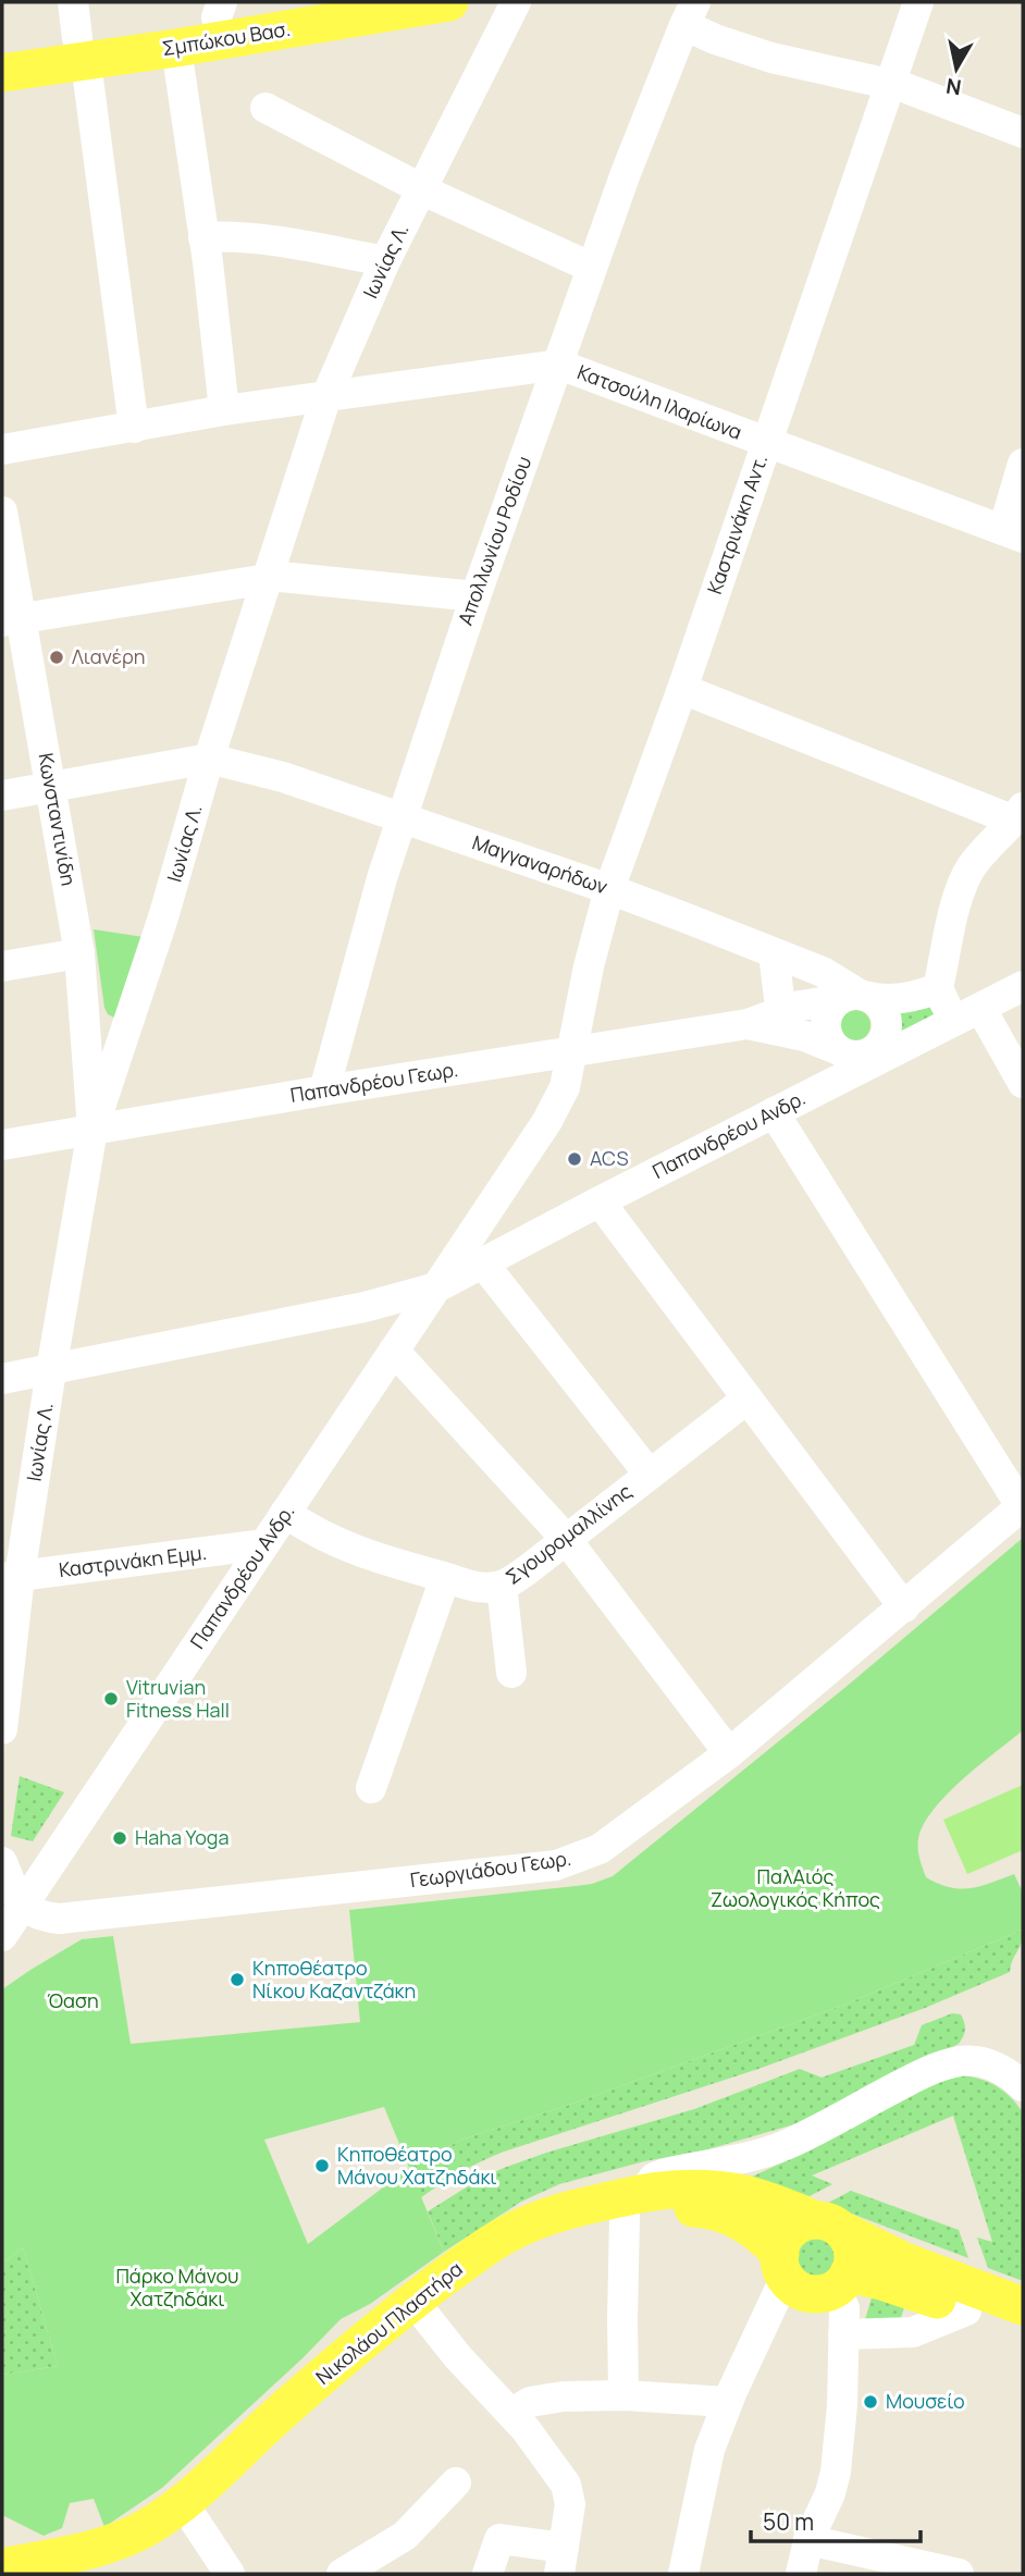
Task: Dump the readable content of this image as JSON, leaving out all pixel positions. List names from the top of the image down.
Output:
{
  "streets": {
    "main road": ["Σμπώκου Βασ.", "Νικολάου Πλαστήρα"],
    "street": [
      "Ιωνίας Λ.",
      "Κατσούλη Ιλαρίωνα",
      "Καστρινάκη Αντ.",
      "Απολλωνίου Ροδίου",
      "Κωνσταντινίδη",
      "Μαγγαναρήδων",
      "Παπανδρέου Γεωρ.",
      "Παπανδρέου Ανδρ.",
      "Σγουρομαλλίνης",
      "Καστρινάκη Εμμ.",
      "Γεωργιάδου Γεωρ."
    ]
  },
  "crossings": [
    ["Ιωνίας Λ.", "Κατσούλη Ιλαρίωνα"],
    ["Ιωνίας Λ.", "Κωνσταντινίδη"],
    ["Ιωνίας Λ.", "Μαγγαναρήδων"],
    ["Ιωνίας Λ.", "Παπανδρέου Γεωρ."],
    ["Ιωνίας Λ.", "Καστρινάκη Εμμ."],
    ["Κατσούλη Ιλαρίωνα", "Καστρινάκη Αντ."],
    ["Κατσούλη Ιλαρίωνα", "Απολλωνίου Ροδίου"],
    ["Καστρινάκη Αντ.", "Μαγγαναρήδων"],
    ["Καστρινάκη Αντ.", "Παπανδρέου Γεωρ."],
    ["Καστρινάκη Αντ.", "Παπανδρέου Ανδρ."],
    ["Απολλωνίου Ροδίου", "Μαγγαναρήδων"],
    ["Απολλωνίου Ροδίου", "Παπανδρέου Γεωρ."],
    ["Κωνσταντινίδη", "Παπανδρέου Γεωρ."],
    ["Μαγγαναρήδων", "Παπανδρέου Ανδρ."],
    ["Παπανδρέου Γεωρ.", "Παπανδρέου Ανδρ."],
    ["Παπανδρέου Ανδρ.", "Σγουρομαλλίνης"],
    ["Παπανδρέου Ανδρ.", "Καστρινάκη Εμμ."],
    ["Παπανδρέου Ανδρ.", "Γεωργιάδου Γεωρ."]
  ],
  "parks": ["ΠαλΑιός Ζωολογικός Κήπος", "Όαση", "Πάρκο Μάνου Χατζηδάκι"],
  "places": [
    "Λιανέρη",
    "ACS",
    "Vitruvian Fitness Hall",
    "Haha Yoga",
    "Κηποθέατρο Νίκου Καζαντζάκη",
    "Κηποθέατρο Μάνου Χατζηδάκι",
    "Μουσείο"
  ],
  "scale_bar": "50 m",
  "north": "bottom"
}
